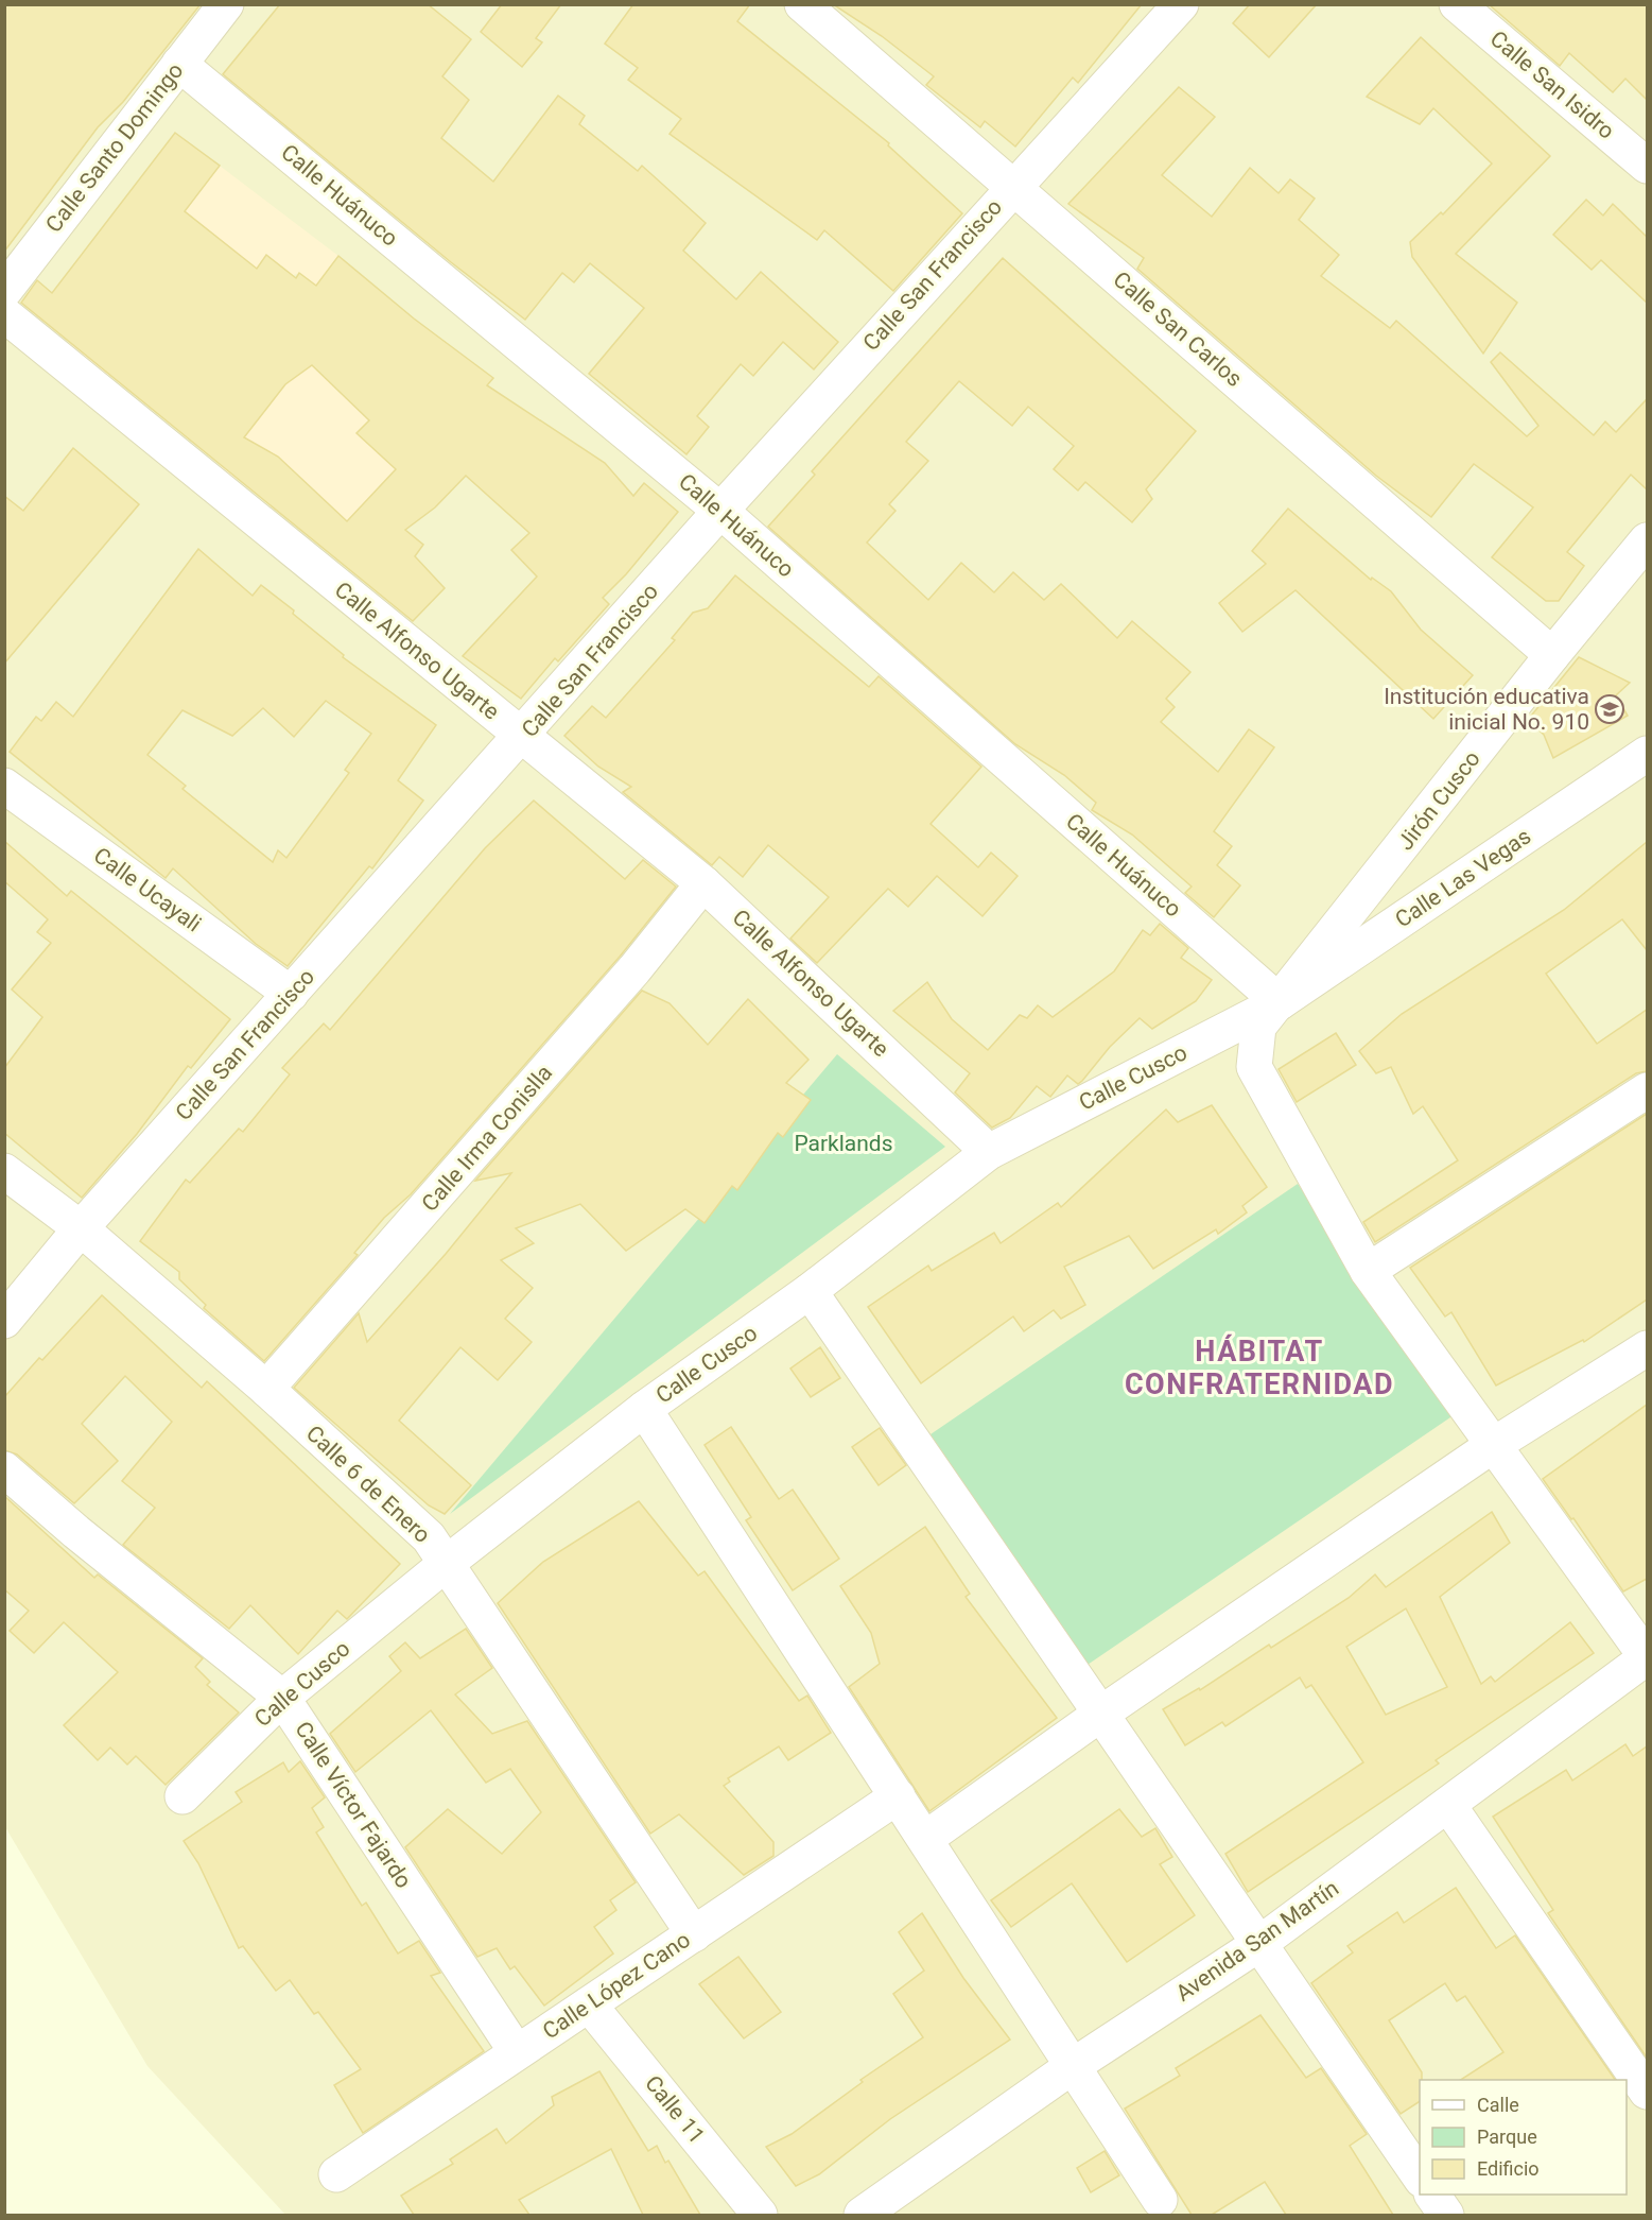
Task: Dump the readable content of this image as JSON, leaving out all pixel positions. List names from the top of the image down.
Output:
{
  "streets": {
    "street": [
      "Calle San Isidro",
      "Calle Santo Domingo",
      "Calle Huánuco",
      "Calle San Francisco",
      "Calle San Carlos",
      "Calle Alfonso Ugarte",
      "Jirón Cusco",
      "Calle Las Vegas",
      "Calle Ucayali",
      "Calle Cusco",
      "Calle Irma Conislla",
      "Calle 6 de Enero",
      "Calle Víctor Fajardo",
      "Avenida San Martín",
      "Calle López Cano",
      "Calle 11"
    ]
  },
  "crossings": [
    ["Calle Santo Domingo", "Calle Huánuco"],
    ["Calle Huánuco", "Calle San Francisco"],
    ["Calle Huánuco", "Jirón Cusco"],
    ["Calle Huánuco", "Calle Las Vegas"],
    ["Calle Huánuco", "Calle Cusco"],
    ["Calle San Francisco", "Calle San Carlos"],
    ["Calle San Francisco", "Calle Alfonso Ugarte"],
    ["Calle San Francisco", "Calle Ucayali"],
    ["Calle San Francisco", "Calle 6 de Enero"],
    ["Calle San Carlos", "Jirón Cusco"],
    ["Calle Alfonso Ugarte", "Calle Cusco"],
    ["Calle Alfonso Ugarte", "Calle Irma Conislla"],
    ["Jirón Cusco", "Calle Las Vegas"],
    ["Jirón Cusco", "Calle Cusco"],
    ["Calle Las Vegas", "Calle Cusco"],
    ["Calle Cusco", "Calle 6 de Enero"],
    ["Calle Cusco", "Calle Víctor Fajardo"],
    ["Calle Irma Conislla", "Calle 6 de Enero"],
    ["Calle 6 de Enero", "Calle López Cano"],
    ["Calle Víctor Fajardo", "Calle López Cano"],
    ["Calle López Cano", "Calle 11"]
  ],
  "districts": ["HÁBITAT CONFRATERNIDAD"],
  "parks": ["Parklands"],
  "places": {
    "school or university": ["Institución educativa inicial No. 910"]
  },
  "legend": ["Calle", "Parque", "Edificio"]
}
